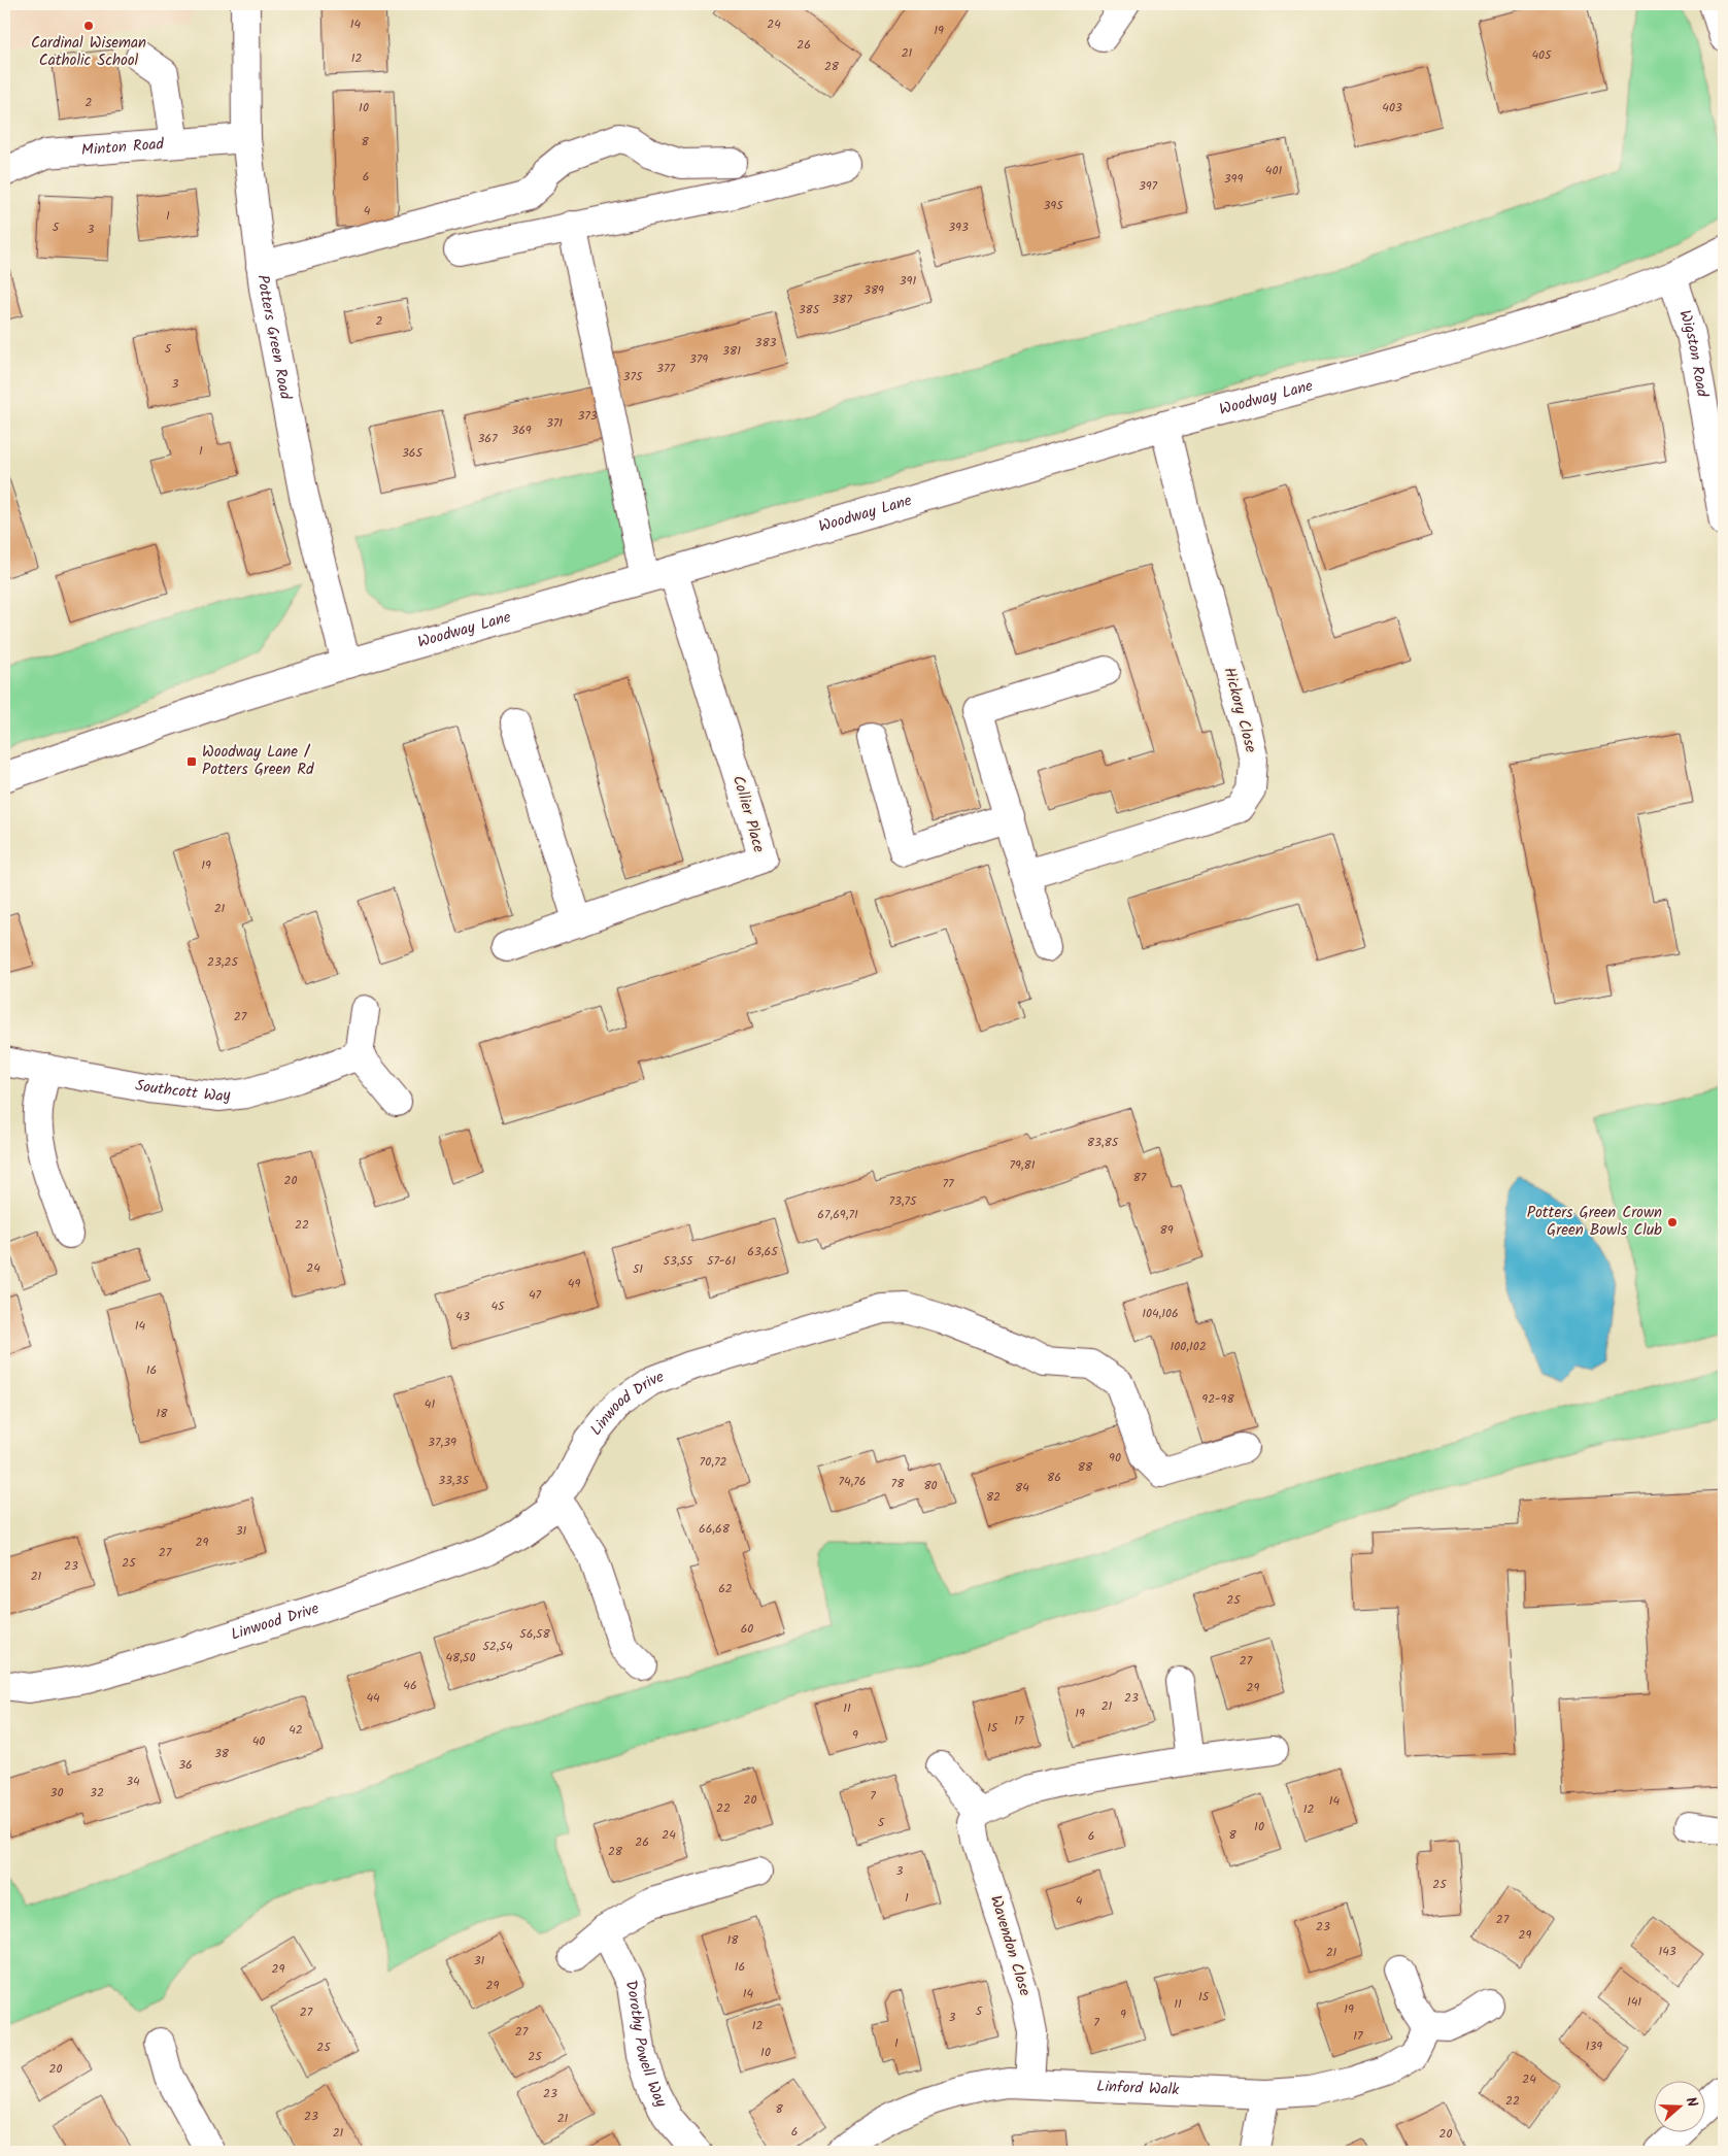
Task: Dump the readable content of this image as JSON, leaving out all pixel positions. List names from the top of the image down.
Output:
{
  "streets": {
    "street": [
      "Minton Road",
      "Potters Green Road",
      "Wigston Road",
      "Woodway Lane",
      "Hickory Close",
      "Collier Place",
      "Southcott Way",
      "Linwood Drive",
      "Wavendon Close",
      "Dorothy Powell Way",
      "Linford Walk"
    ]
  },
  "crossings": [
    ["Minton Road", "Potters Green Road"],
    ["Potters Green Road", "Woodway Lane"],
    ["Wigston Road", "Woodway Lane"],
    ["Woodway Lane", "Hickory Close"],
    ["Woodway Lane", "Collier Place"],
    ["Wavendon Close", "Linford Walk"]
  ],
  "places": {
    "other": ["Cardinal Wiseman Catholic School", "Potters Green Crown Green Bowls Club"],
    "transit": ["Woodway Lane / Potters Green Rd"]
  },
  "house_numbers": [
    "14",
    "24",
    "19",
    "26",
    "21",
    "405",
    "12",
    "28",
    "2",
    "10",
    "403",
    "8",
    "401",
    "6",
    "399",
    "397",
    "395",
    "4",
    "1",
    "5",
    "393",
    "3",
    "391",
    "389",
    "387",
    "385",
    "2",
    "383",
    "5",
    "381",
    "379",
    "377",
    "375",
    "3",
    "373",
    "371",
    "369",
    "367",
    "1",
    "365",
    "19",
    "21",
    "23,25",
    "27",
    "83,85",
    "79,81",
    "87",
    "20",
    "77",
    "73,75",
    "67,69,71",
    "22",
    "89",
    "63,65",
    "53,55",
    "57-61",
    "24",
    "51",
    "49",
    "47",
    "45",
    "104,106",
    "43",
    "14",
    "100,102",
    "16",
    "92-98",
    "41",
    "18",
    "37,39",
    "90",
    "70,72",
    "88",
    "86",
    "33,35",
    "74,76",
    "78",
    "80",
    "84",
    "82",
    "66,68",
    "31",
    "29",
    "27",
    "25",
    "23",
    "21",
    "62",
    "25",
    "60",
    "56,58",
    "52,54",
    "48,50",
    "27",
    "46",
    "29",
    "44",
    "23",
    "21",
    "11",
    "19",
    "17",
    "15",
    "42",
    "9",
    "40",
    "38",
    "36",
    "34",
    "30",
    "32",
    "7",
    "20",
    "14",
    "22",
    "12",
    "5",
    "10",
    "24",
    "8",
    "6",
    "26",
    "28",
    "3",
    "25",
    "1",
    "4",
    "27",
    "23",
    "29",
    "18",
    "143",
    "21",
    "31",
    "16",
    "29",
    "29",
    "14",
    "15",
    "141",
    "11",
    "19",
    "5",
    "27",
    "9",
    "3",
    "7",
    "12",
    "27",
    "17",
    "1",
    "139",
    "25",
    "10",
    "25",
    "20",
    "24",
    "23",
    "22",
    "8",
    "23",
    "21",
    "6",
    "21",
    "20"
  ],
  "north": "right"
}
